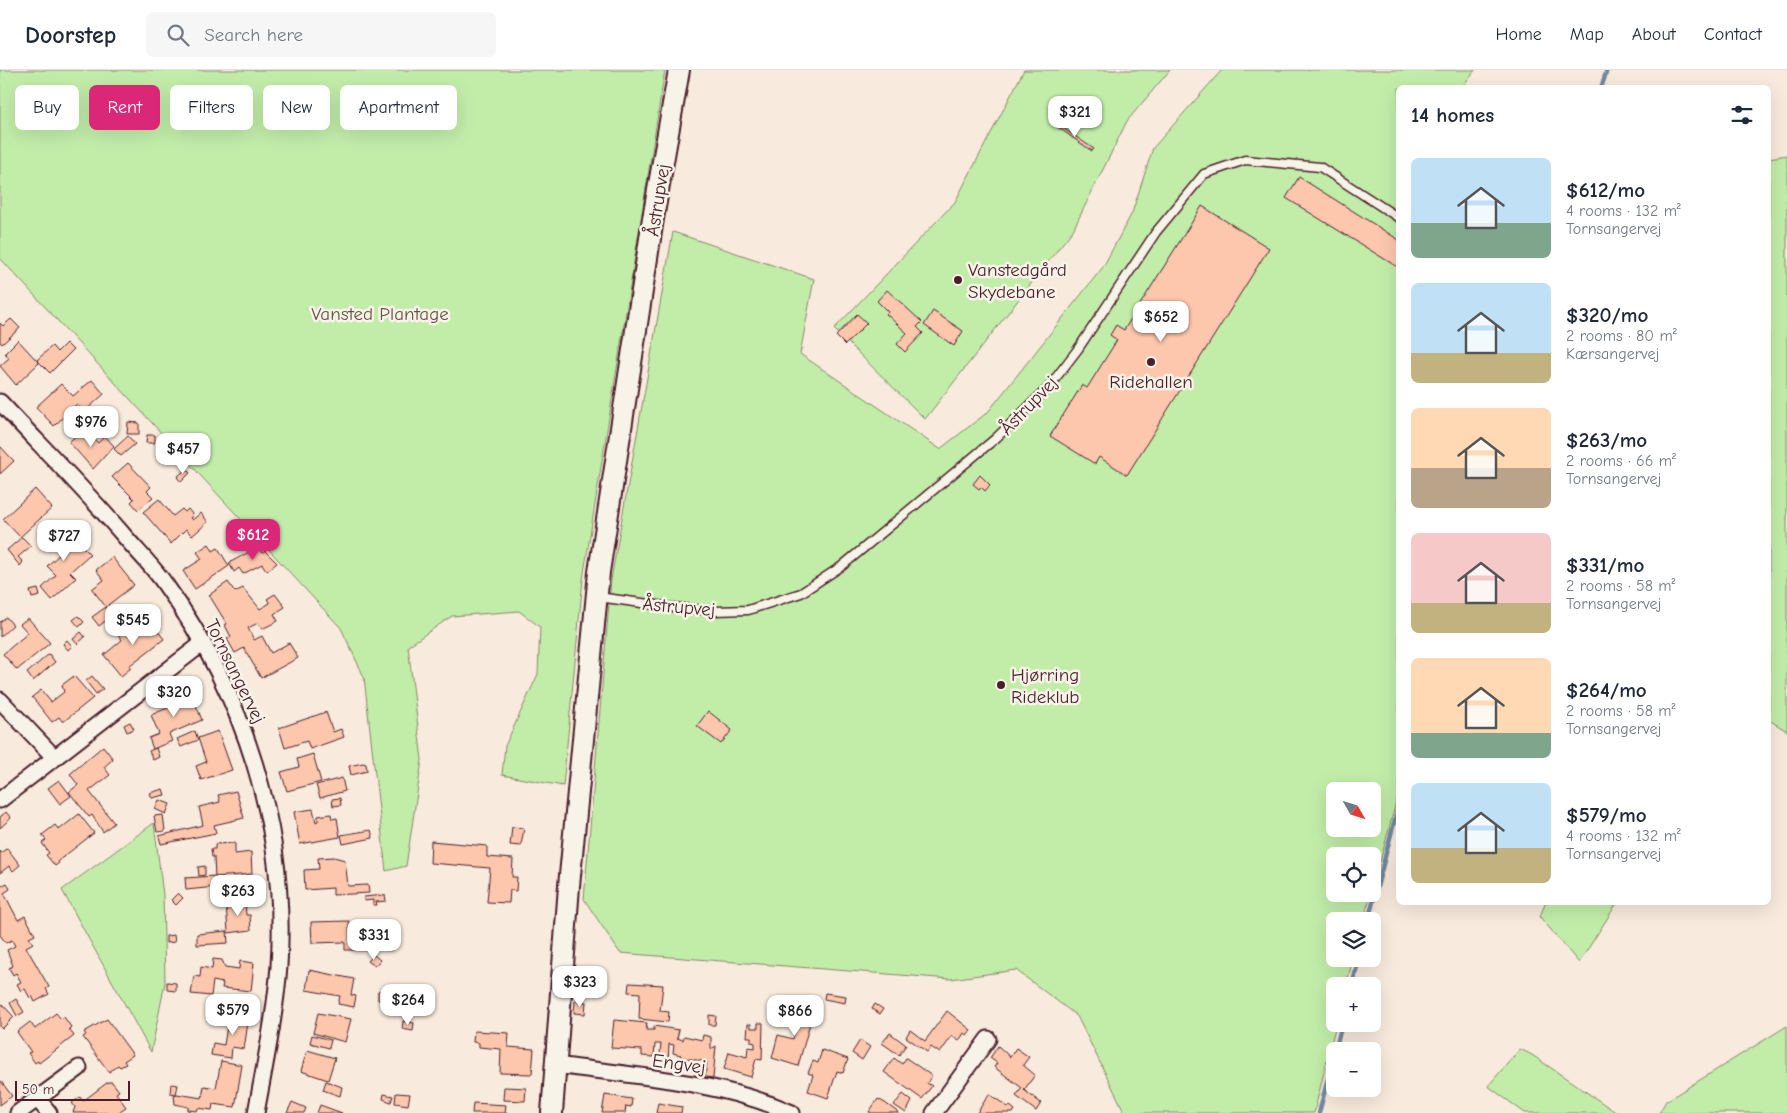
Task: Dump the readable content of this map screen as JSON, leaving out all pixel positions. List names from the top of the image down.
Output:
{
  "streets": {
    "street": ["Åstrupvej", "Tornsangervej", "Engvej"]
  },
  "crossings": [
    ["Åstrupvej", "Engvej"]
  ],
  "parks": ["Vansted Plantage"],
  "places": ["Vanstedgård Skydebane", "Ridehallen", "Hjørring Rideklub"],
  "scale_bar": "50 m",
  "north": "bottom right",
  "page": {
    "header": "Doorstep",
    "search": "Search here",
    "nav": [
      "Home",
      "Map",
      "About",
      "Contact"
    ],
    "chip": [
      "Buy",
      "Rent",
      "Filters",
      "New",
      "Apartment"
    ],
    "heading": "14 homes",
    "price": [
      "$321",
      "$652",
      "$976",
      "$457",
      "$612",
      "$727",
      "$545",
      "$320",
      "$263",
      "$331",
      "$323",
      "$264",
      "$579",
      "$866"
    ],
    "list": [
      {
        "name": "$612/mo",
        "note": "4 rooms · 132 m² · Tornsangervej"
      },
      {
        "name": "$320/mo",
        "note": "2 rooms · 80 m² · Kærsangervej"
      },
      {
        "name": "$263/mo",
        "note": "2 rooms · 66 m² · Tornsangervej"
      },
      {
        "name": "$331/mo",
        "note": "2 rooms · 58 m² · Tornsangervej"
      },
      {
        "name": "$264/mo",
        "note": "2 rooms · 58 m² · Tornsangervej"
      },
      {
        "name": "$579/mo",
        "note": "4 rooms · 132 m² · Tornsangervej"
      }
    ],
    "map_buttons": ["+", "−"],
    "scale": "50 m"
  }
}
